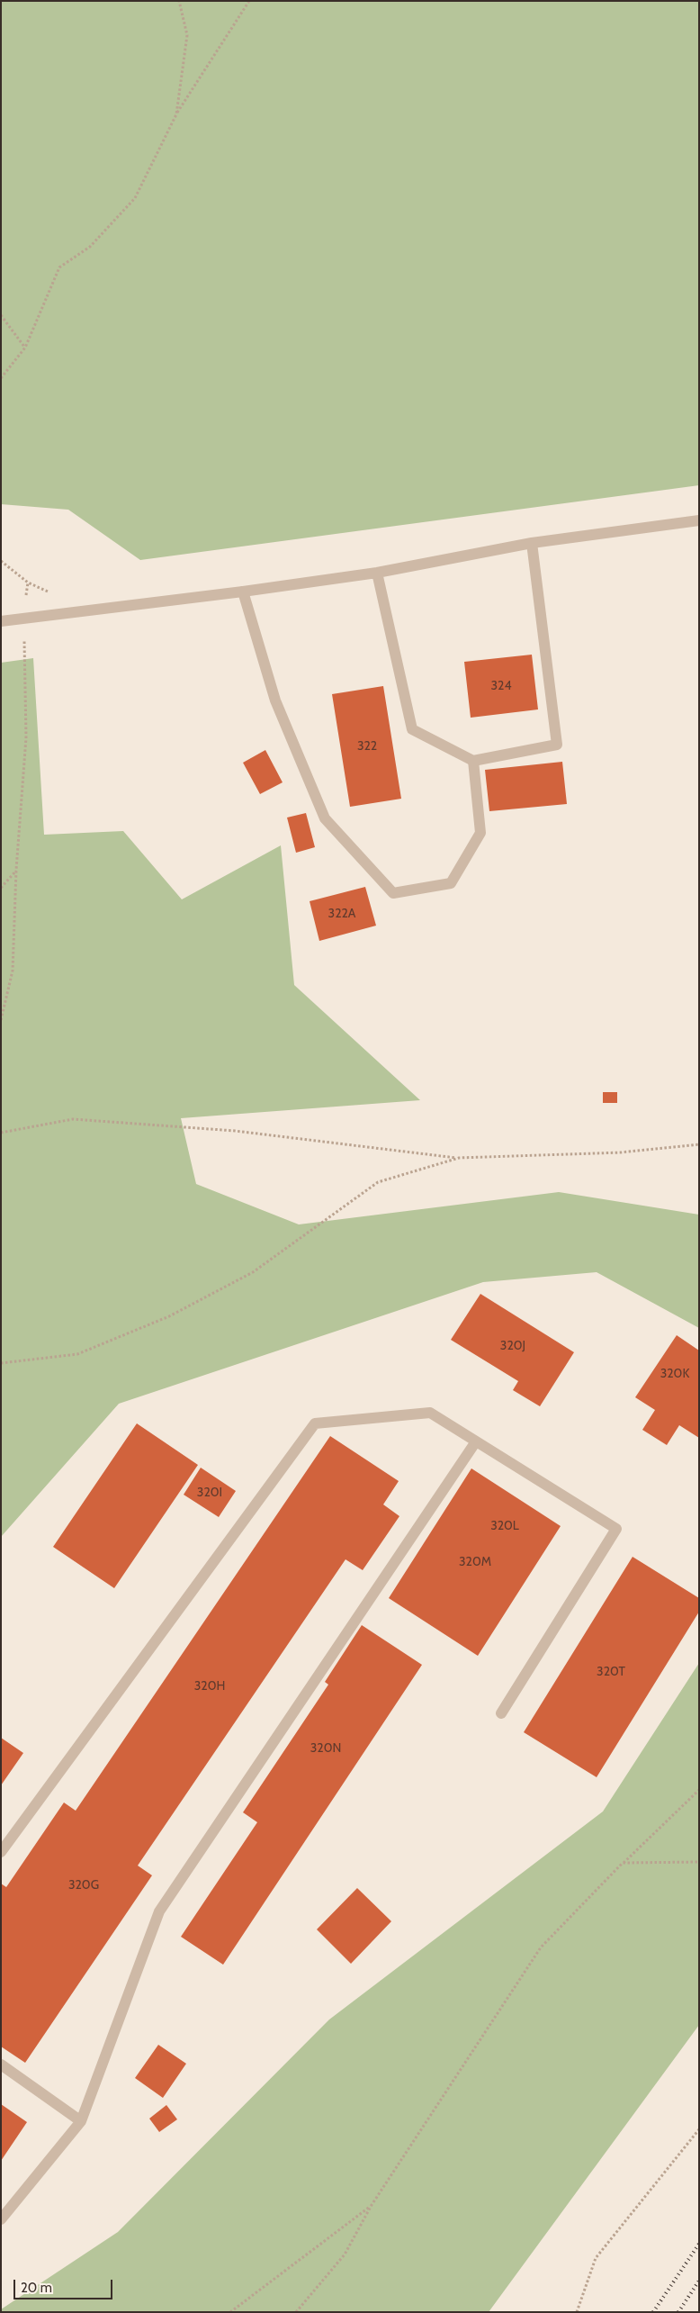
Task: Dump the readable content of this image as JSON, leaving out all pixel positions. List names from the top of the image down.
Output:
{
  "house_numbers": [
    "324",
    "322",
    "322A",
    "320J",
    "320K",
    "320I",
    "320L",
    "320M",
    "320T",
    "320H",
    "320N",
    "320G"
  ],
  "scale_bar": "20 m"
}
